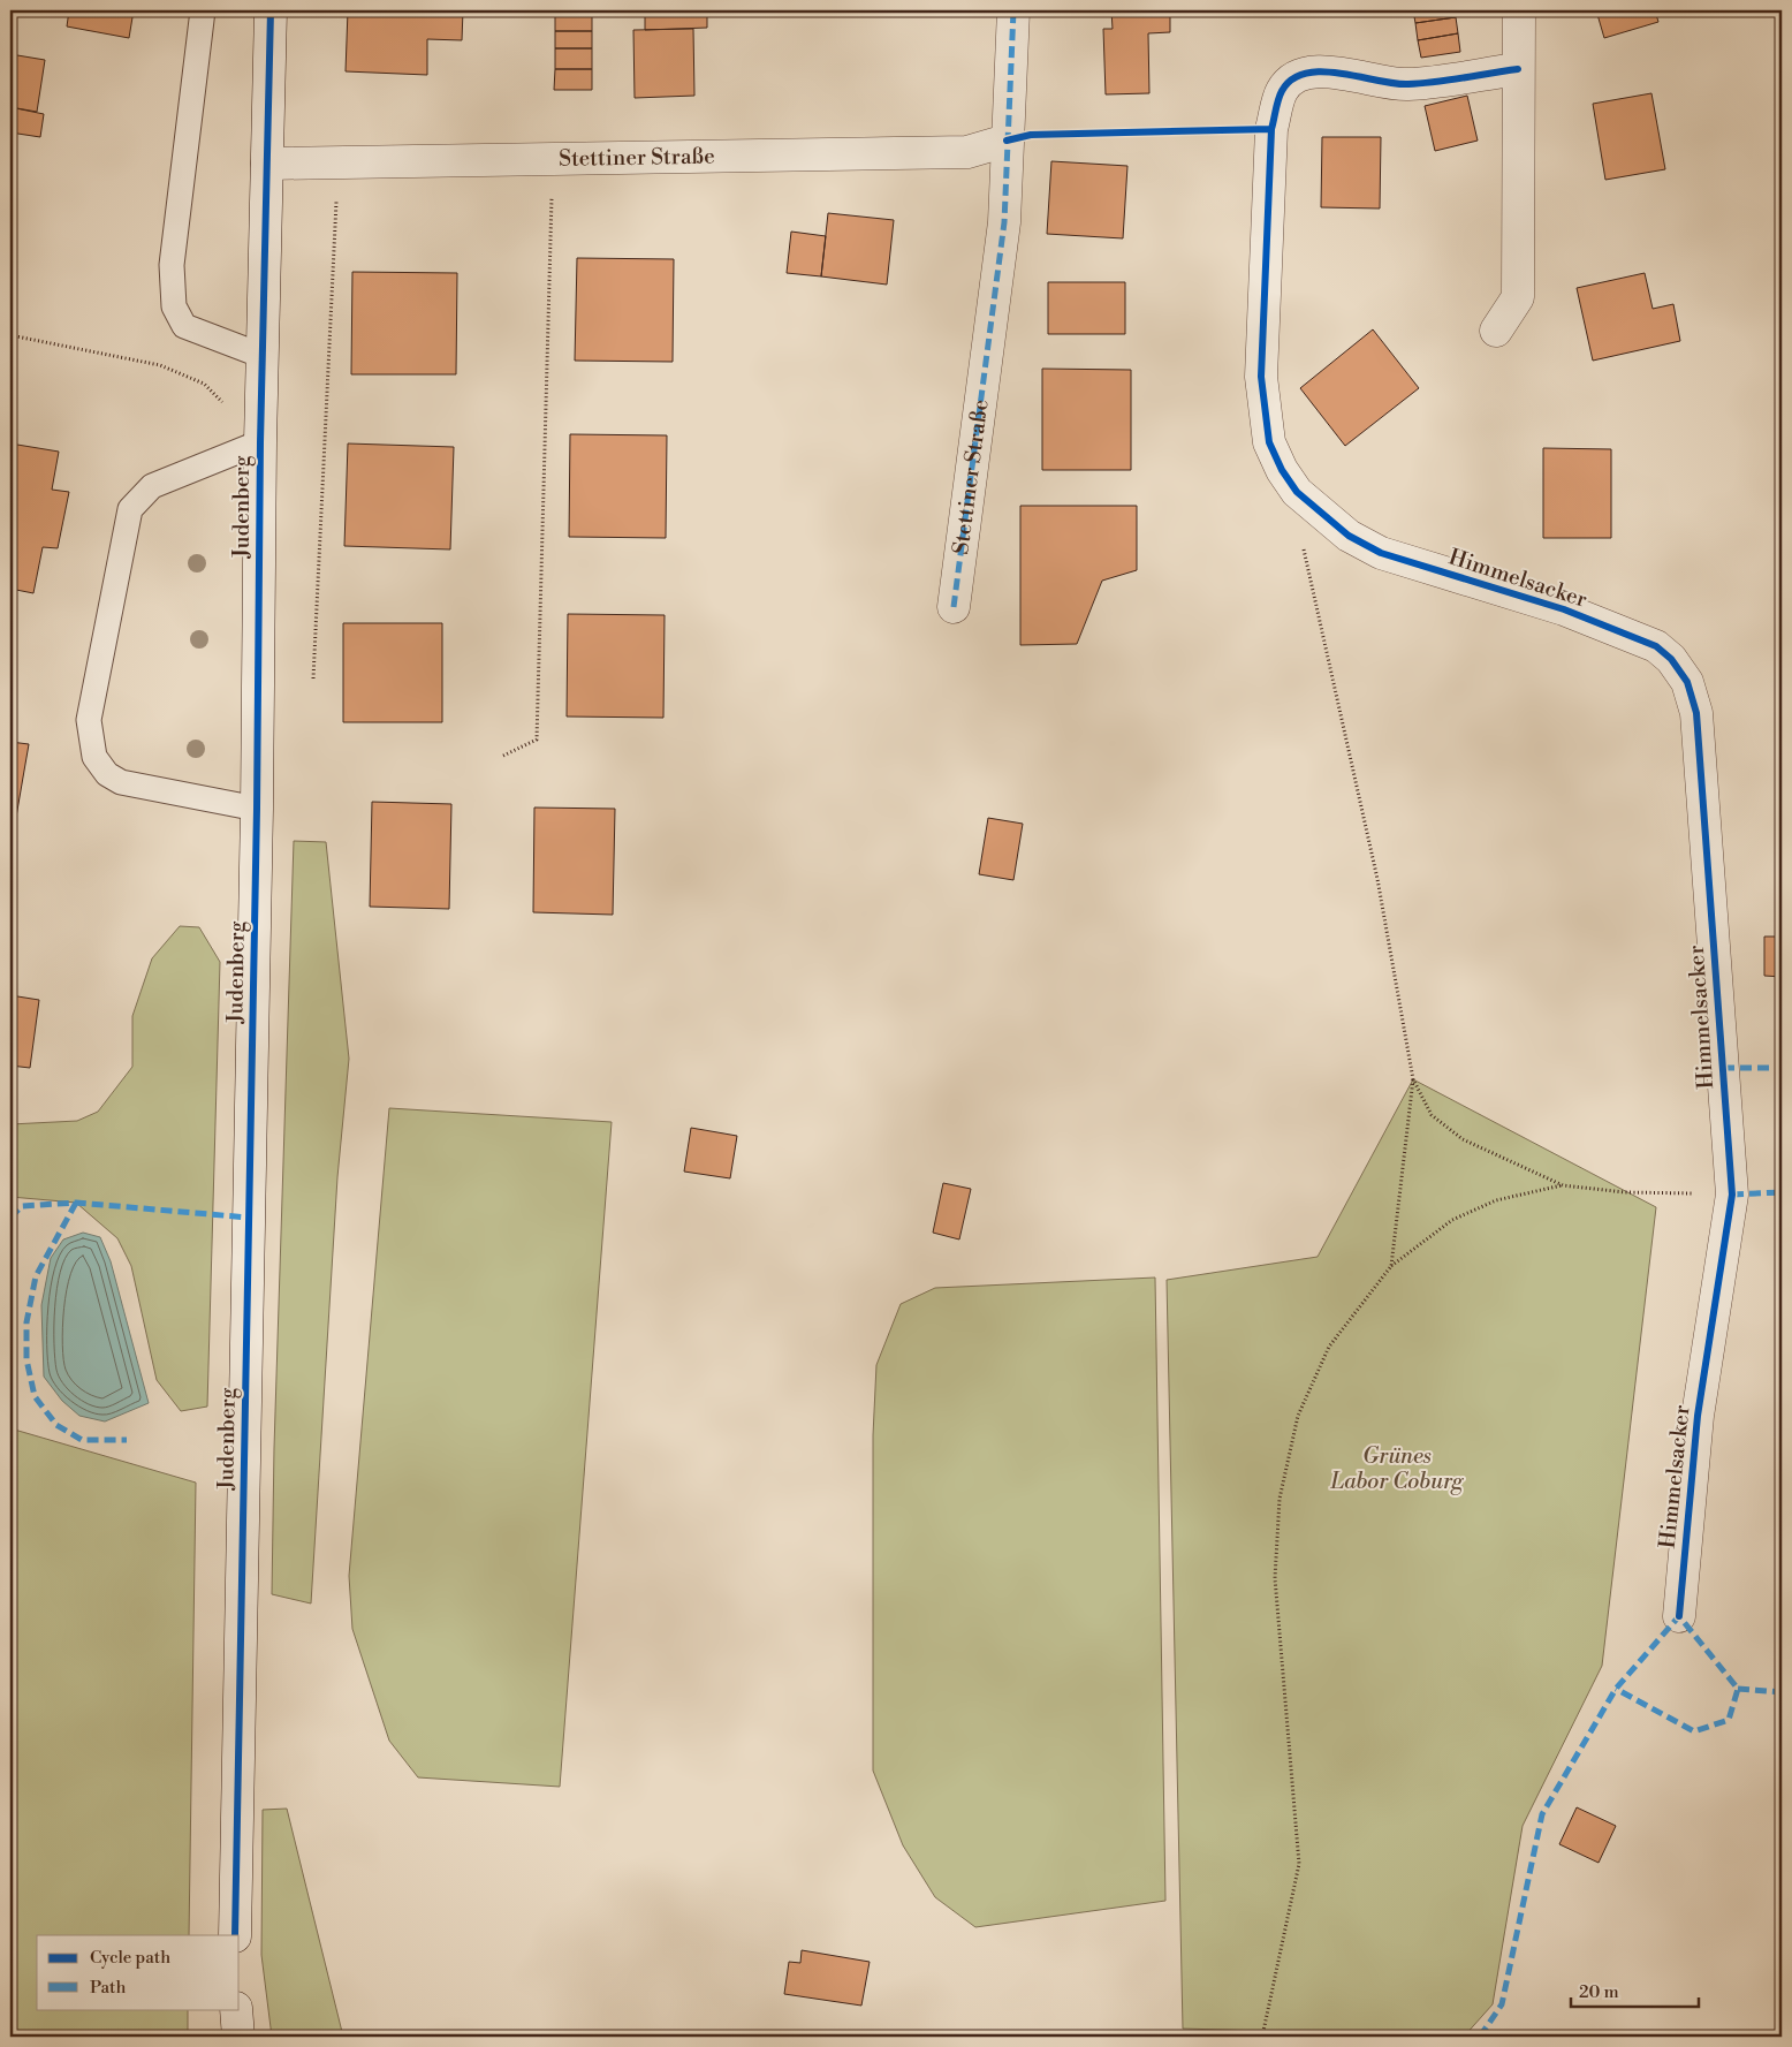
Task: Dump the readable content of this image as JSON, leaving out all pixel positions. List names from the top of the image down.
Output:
{
  "streets": {
    "street": ["Stettiner Straße", "Judenberg", "Himmelsacker"]
  },
  "crossings": [
    ["Stettiner Straße", "Judenberg"]
  ],
  "parks": ["Grünes Labor Coburg"],
  "legend": ["Cycle path", "Path"],
  "scale_bar": "20 m"
}
